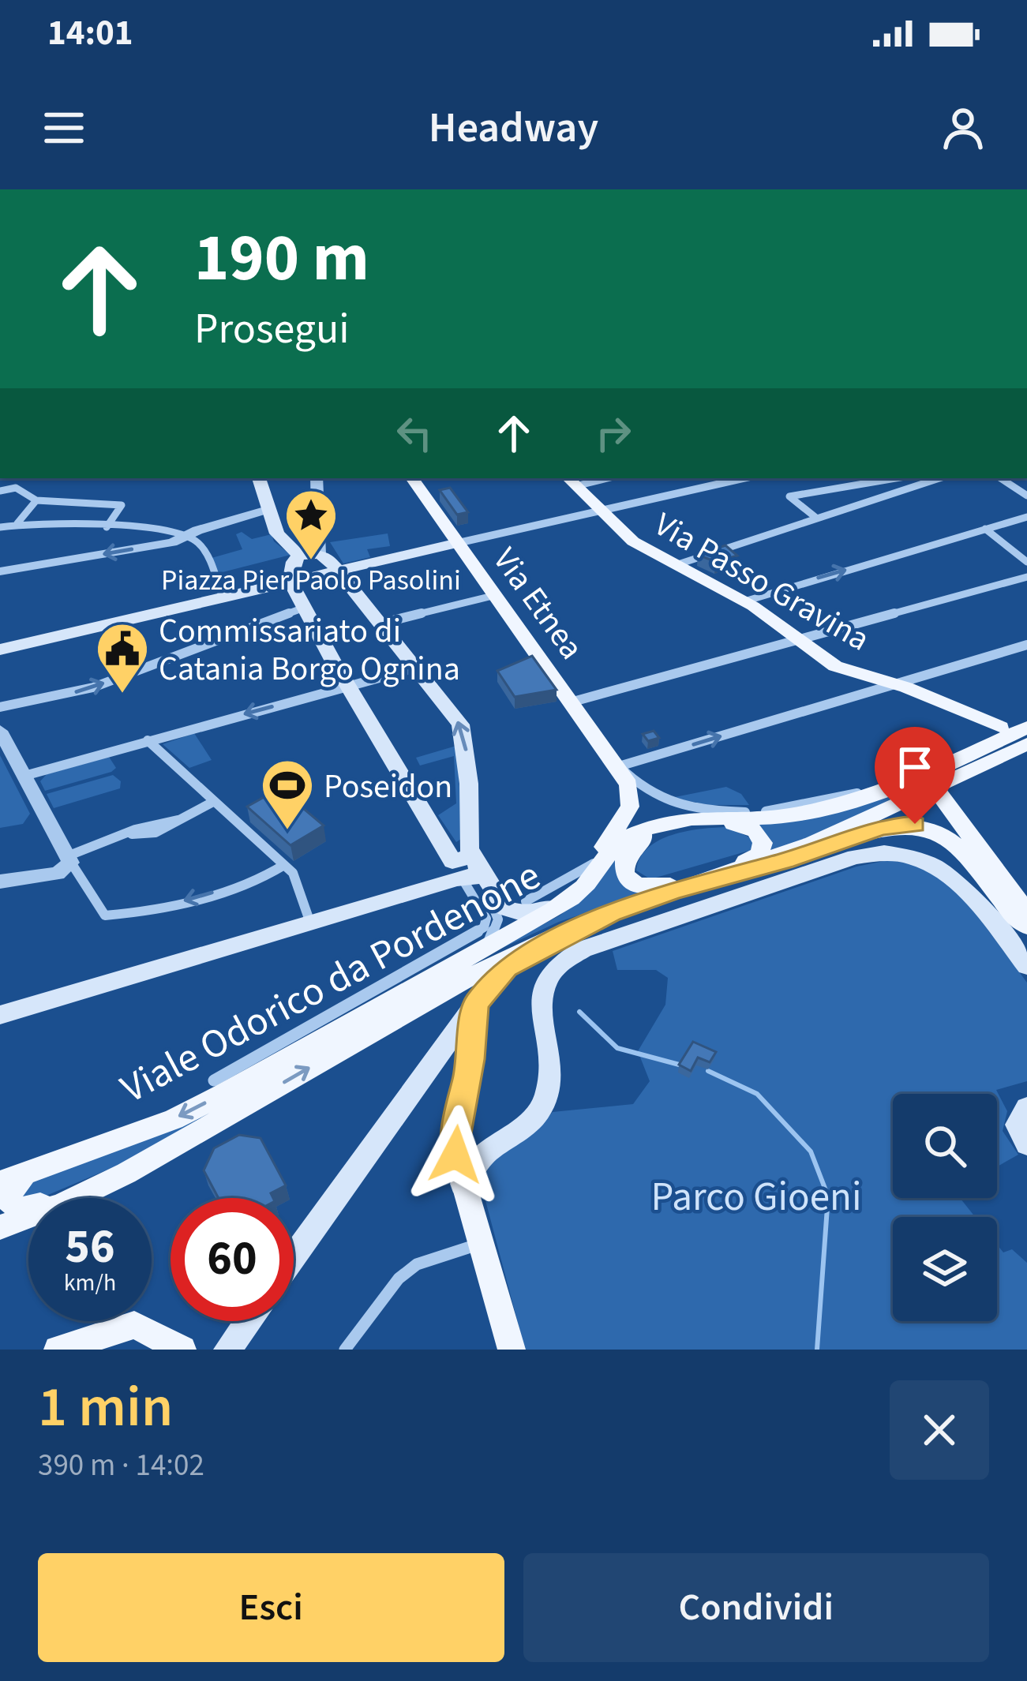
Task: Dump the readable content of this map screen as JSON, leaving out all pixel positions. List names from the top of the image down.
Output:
{
  "streets": {
    "main road": ["Via Passo Gravina", "Via Etnea", "Viale Odorico da Pordenone"]
  },
  "parks": ["Parco Gioeni"],
  "places": {
    "place": ["Piazza Pier Paolo Pasolini"],
    "public building": ["Commissariato di Catania Borgo Ognina"],
    "sports": ["Poseidon"]
  },
  "page": {
    "status": "14:01",
    "header": "Headway",
    "turn": ["190 m", "Prosegui"],
    "speed": "56 km/h",
    "limit": "60",
    "heading": ["1 min", "390 m · 14:02"],
    "buttons": ["Esci", "Condividi"]
  }
}
